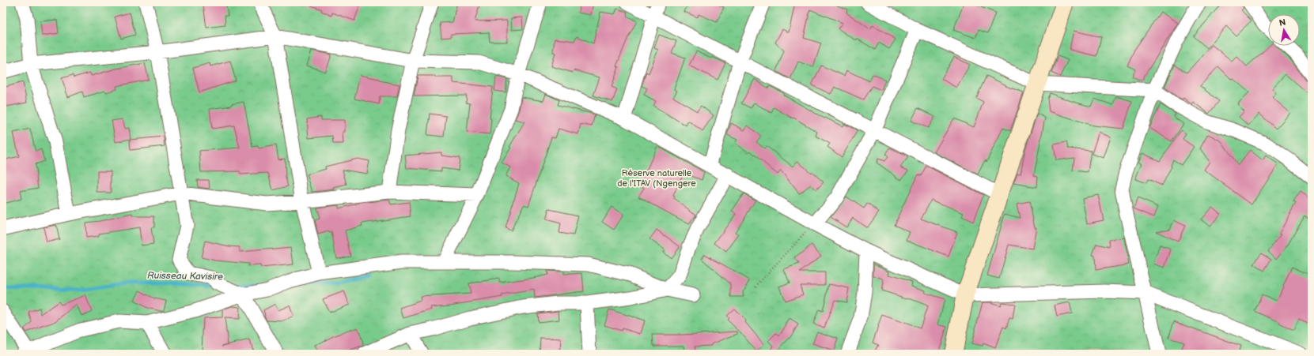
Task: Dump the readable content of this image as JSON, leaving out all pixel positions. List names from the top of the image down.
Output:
{
  "water": ["Ruisseau Kavisire"],
  "parks": ["Réserve naturelle de l'ITAV (Ngengere"],
  "north": "top"
}
